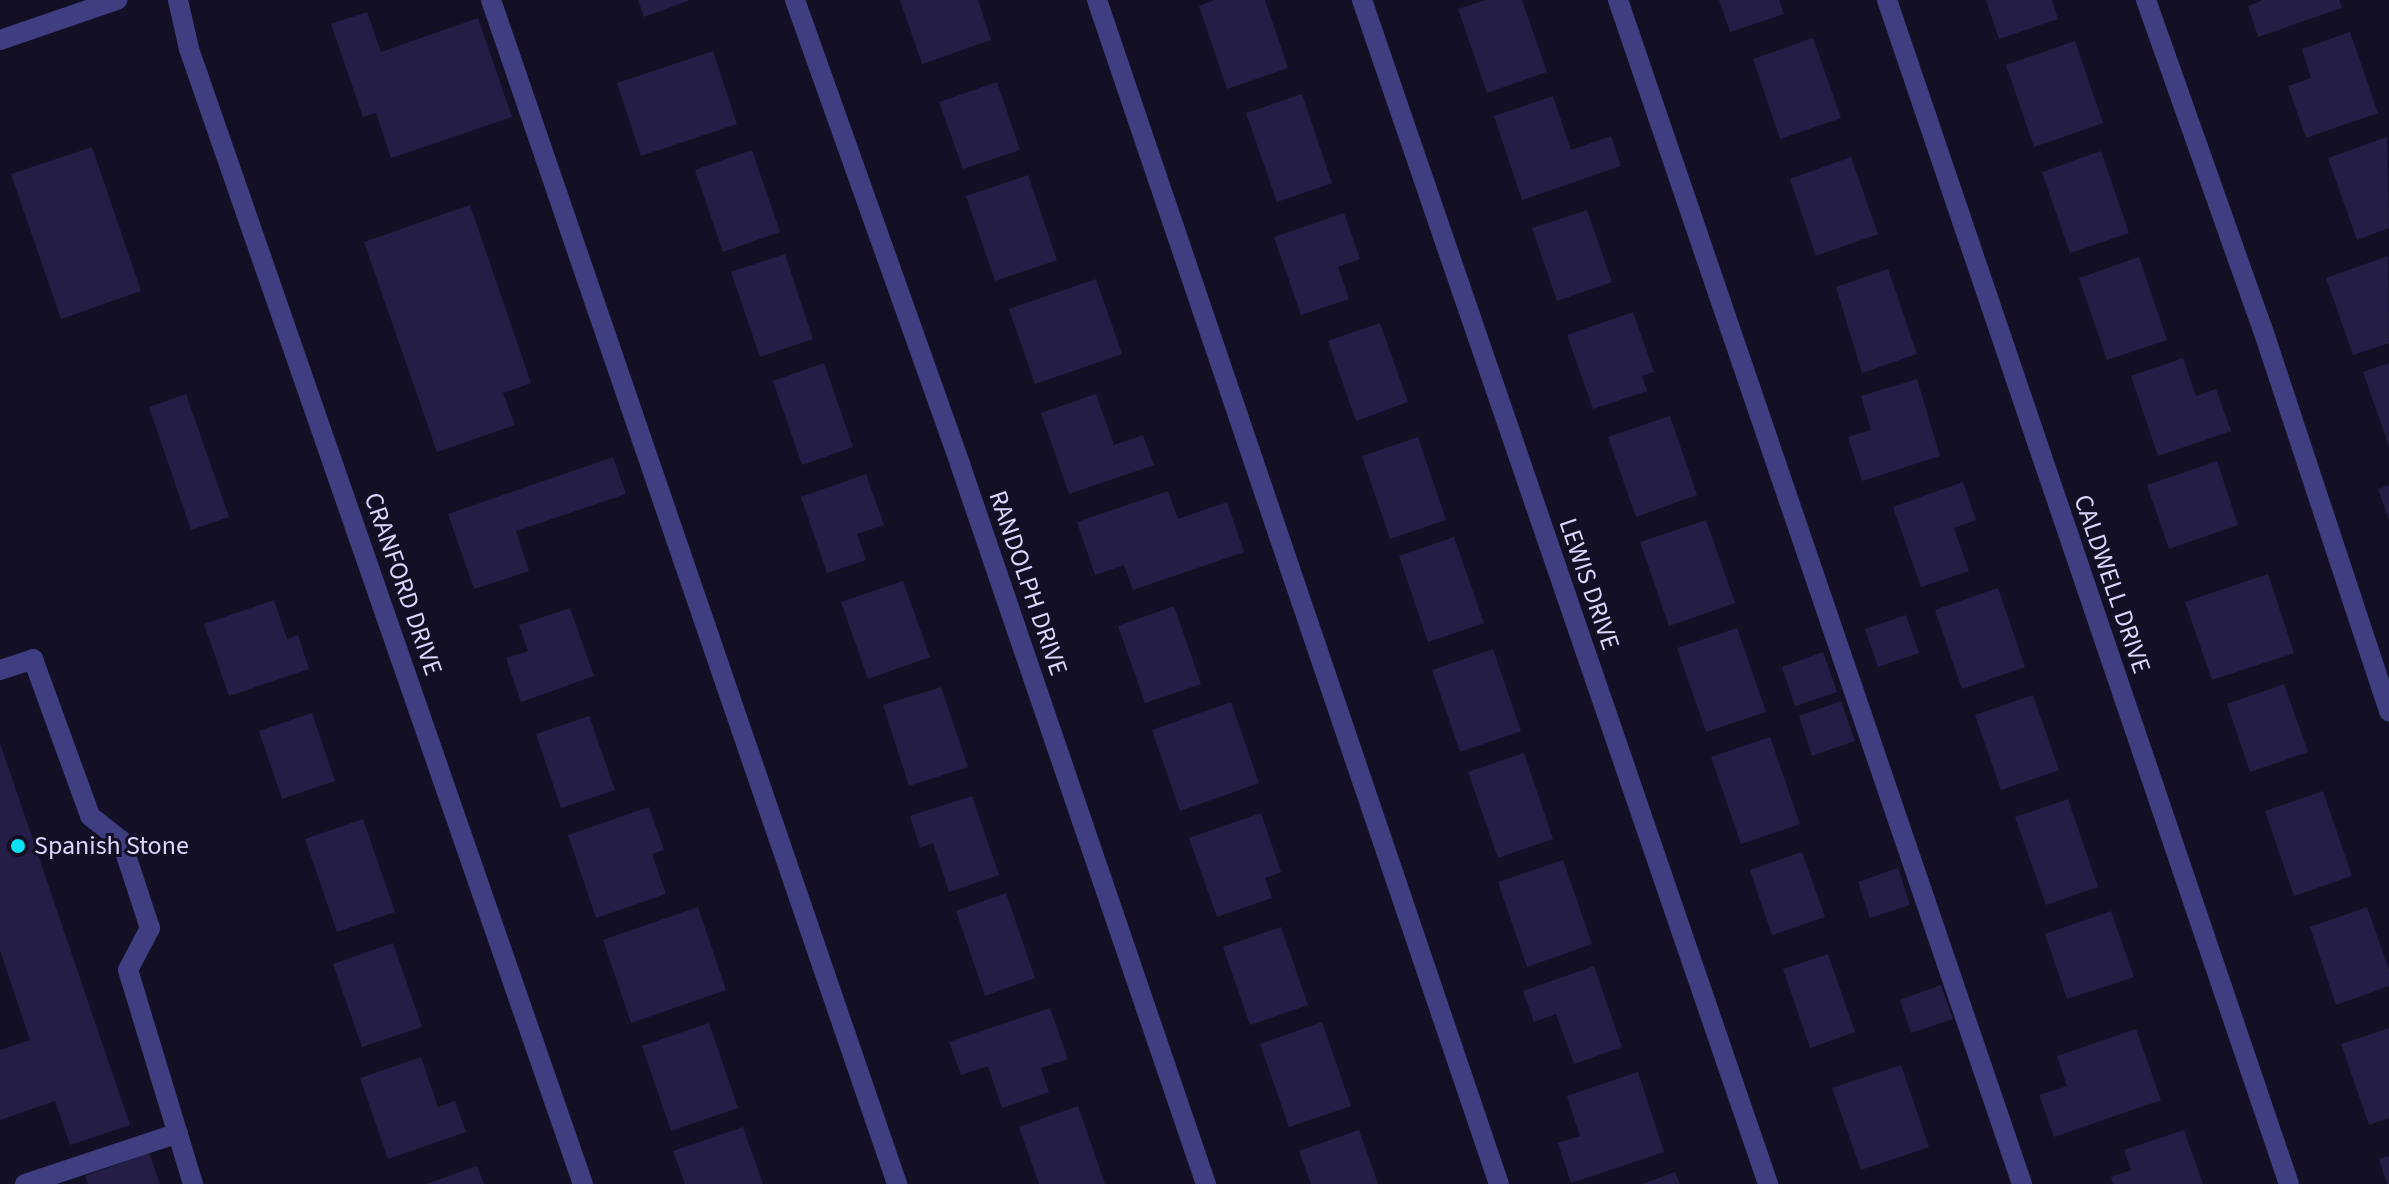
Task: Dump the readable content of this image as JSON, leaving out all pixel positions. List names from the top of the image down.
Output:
{
  "streets": {
    "street": [
      "RANDOLPH DRIVE",
      "CRANFORD DRIVE",
      "LEWIS DRIVE",
      "CALDWELL DRIVE"
    ]
  },
  "places": ["Spanish Stone"]
}
